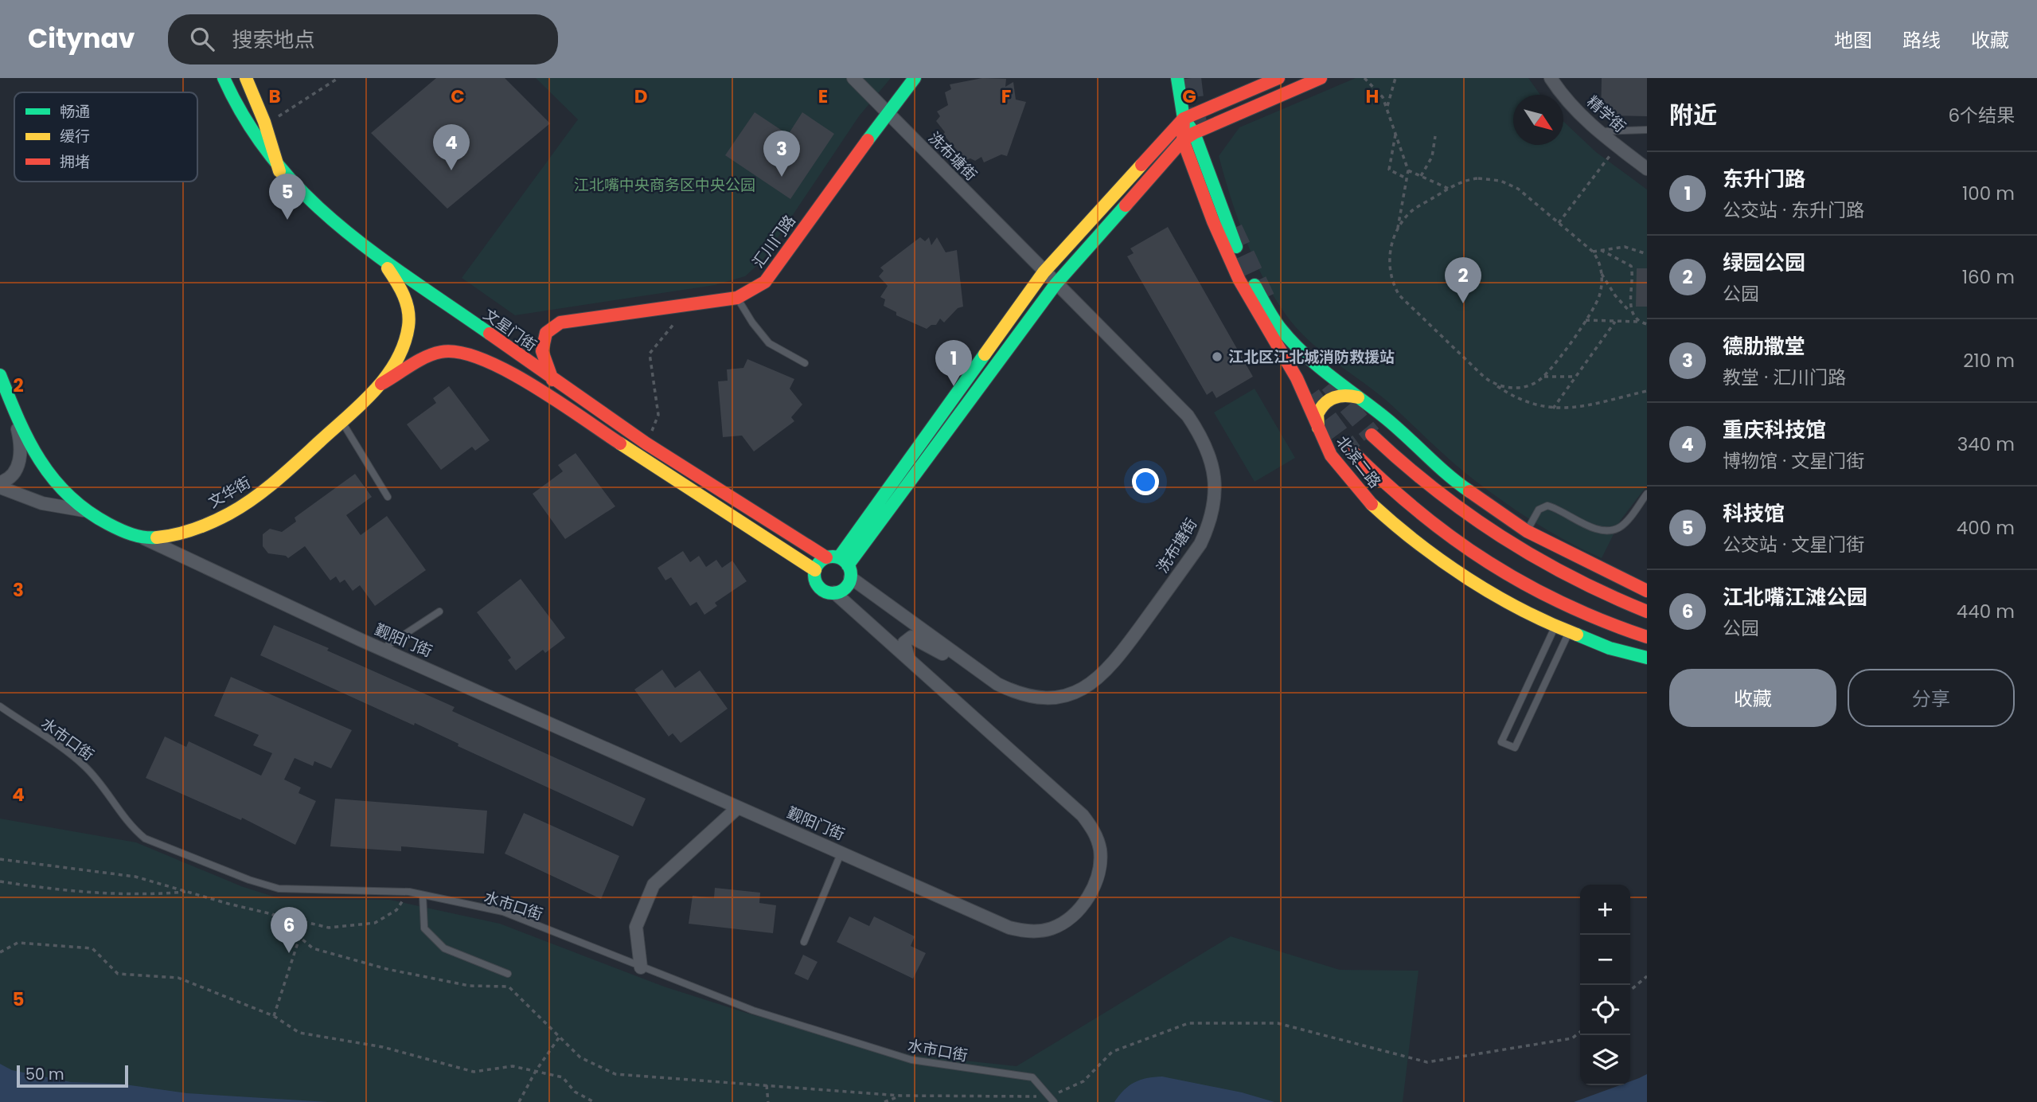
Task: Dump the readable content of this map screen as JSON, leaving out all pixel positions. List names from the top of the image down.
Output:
{
  "streets": {
    "street": [
      "精学街",
      "洗布塘街",
      "汇川门路",
      "文星门街",
      "北滨二路",
      "文华街",
      "觐阳门街"
    ],
    "lane": ["水市口街"]
  },
  "crossings": [
    ["洗布塘街", "汇川门路"],
    ["洗布塘街", "文星门街"],
    ["汇川门路", "文星门街"],
    ["文星门街", "文华街"],
    ["文华街", "觐阳门街"]
  ],
  "parks": ["江北嘴中央商务区中央公园"],
  "places": ["江北区江北城消防救援站"],
  "legend": ["畅通", "缓行", "拥堵"],
  "scale_bar": "50 m",
  "north": "bottom right",
  "page": {
    "header": "Citynav",
    "search": "搜索地点",
    "nav": ["地图", "路线", "收藏"],
    "heading": ["附近", "6个结果"],
    "pins": [
      "4",
      "3",
      "5",
      "2",
      "1",
      "6"
    ],
    "list": [
      {
        "mark": "1",
        "name": "东升门路",
        "note": "公交站 · 东升门路",
        "value": "100 m"
      },
      {
        "mark": "2",
        "name": "绿园公园",
        "note": "公园",
        "value": "160 m"
      },
      {
        "mark": "3",
        "name": "德肋撒堂",
        "note": "教堂 · 汇川门路",
        "value": "210 m"
      },
      {
        "mark": "4",
        "name": "重庆科技馆",
        "note": "博物馆 · 文星门街",
        "value": "340 m"
      },
      {
        "mark": "5",
        "name": "科技馆",
        "note": "公交站 · 文星门街",
        "value": "400 m"
      },
      {
        "mark": "6",
        "name": "江北嘴江滩公园",
        "note": "公园",
        "value": "440 m"
      }
    ],
    "buttons": ["收藏", "分享"],
    "map_buttons": ["+", "−"],
    "scale": "50 m"
  },
  "grid": {
    "columns": [
      "B",
      "C",
      "D",
      "E",
      "F",
      "G",
      "H"
    ],
    "rows": [
      "2",
      "3",
      "4",
      "5"
    ]
  }
}
